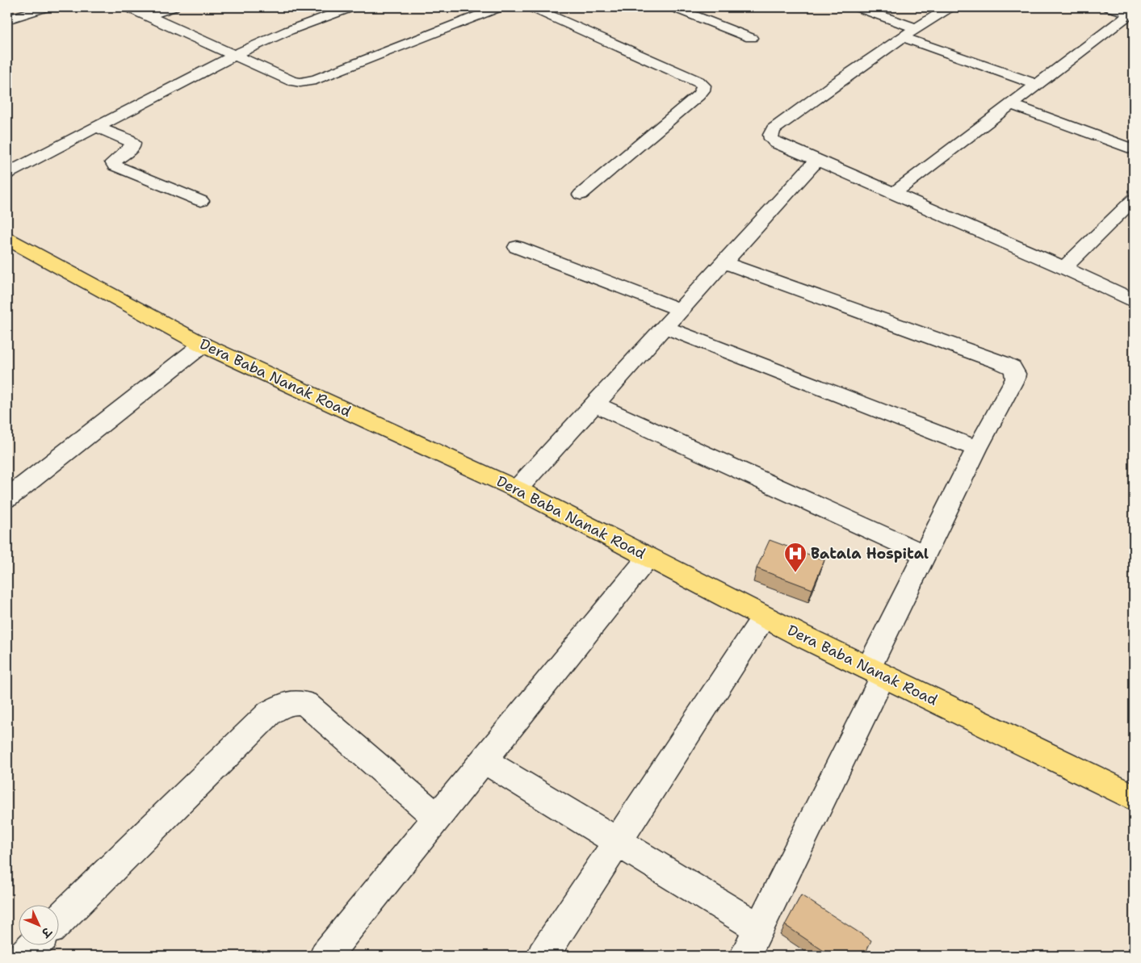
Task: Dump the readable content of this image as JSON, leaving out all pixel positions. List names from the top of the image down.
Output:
{
  "streets": {
    "main road": ["Dera Baba Nanak Road"]
  },
  "places": {
    "hospital": ["Batala Hospital"]
  },
  "north": "bottom right"
}
